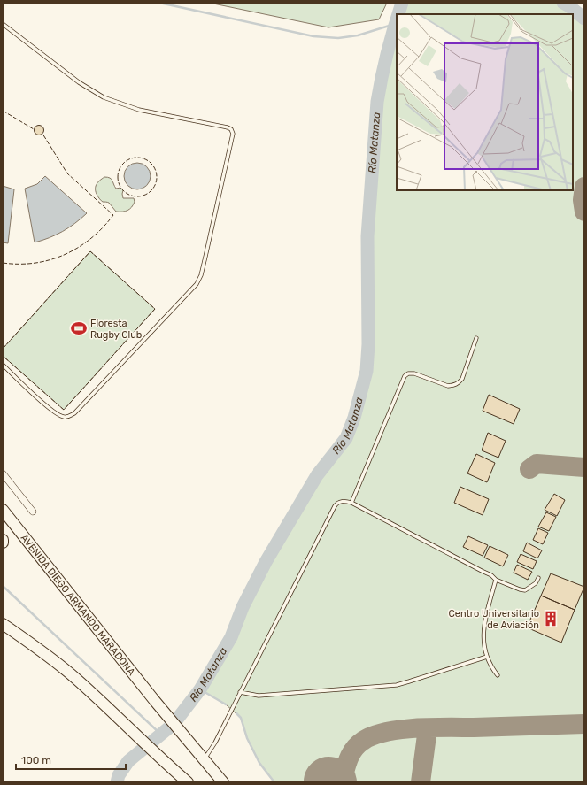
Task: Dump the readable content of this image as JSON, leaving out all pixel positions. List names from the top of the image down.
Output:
{
  "streets": {
    "main road": ["AVENIDA DIEGO ARMANDO MARADONA"]
  },
  "water": ["Río Matanza"],
  "places": {
    "sports": ["Floresta Rugby Club"],
    "building": ["Centro Universitario de Aviación"]
  },
  "scale_bar": "100 m"
}
